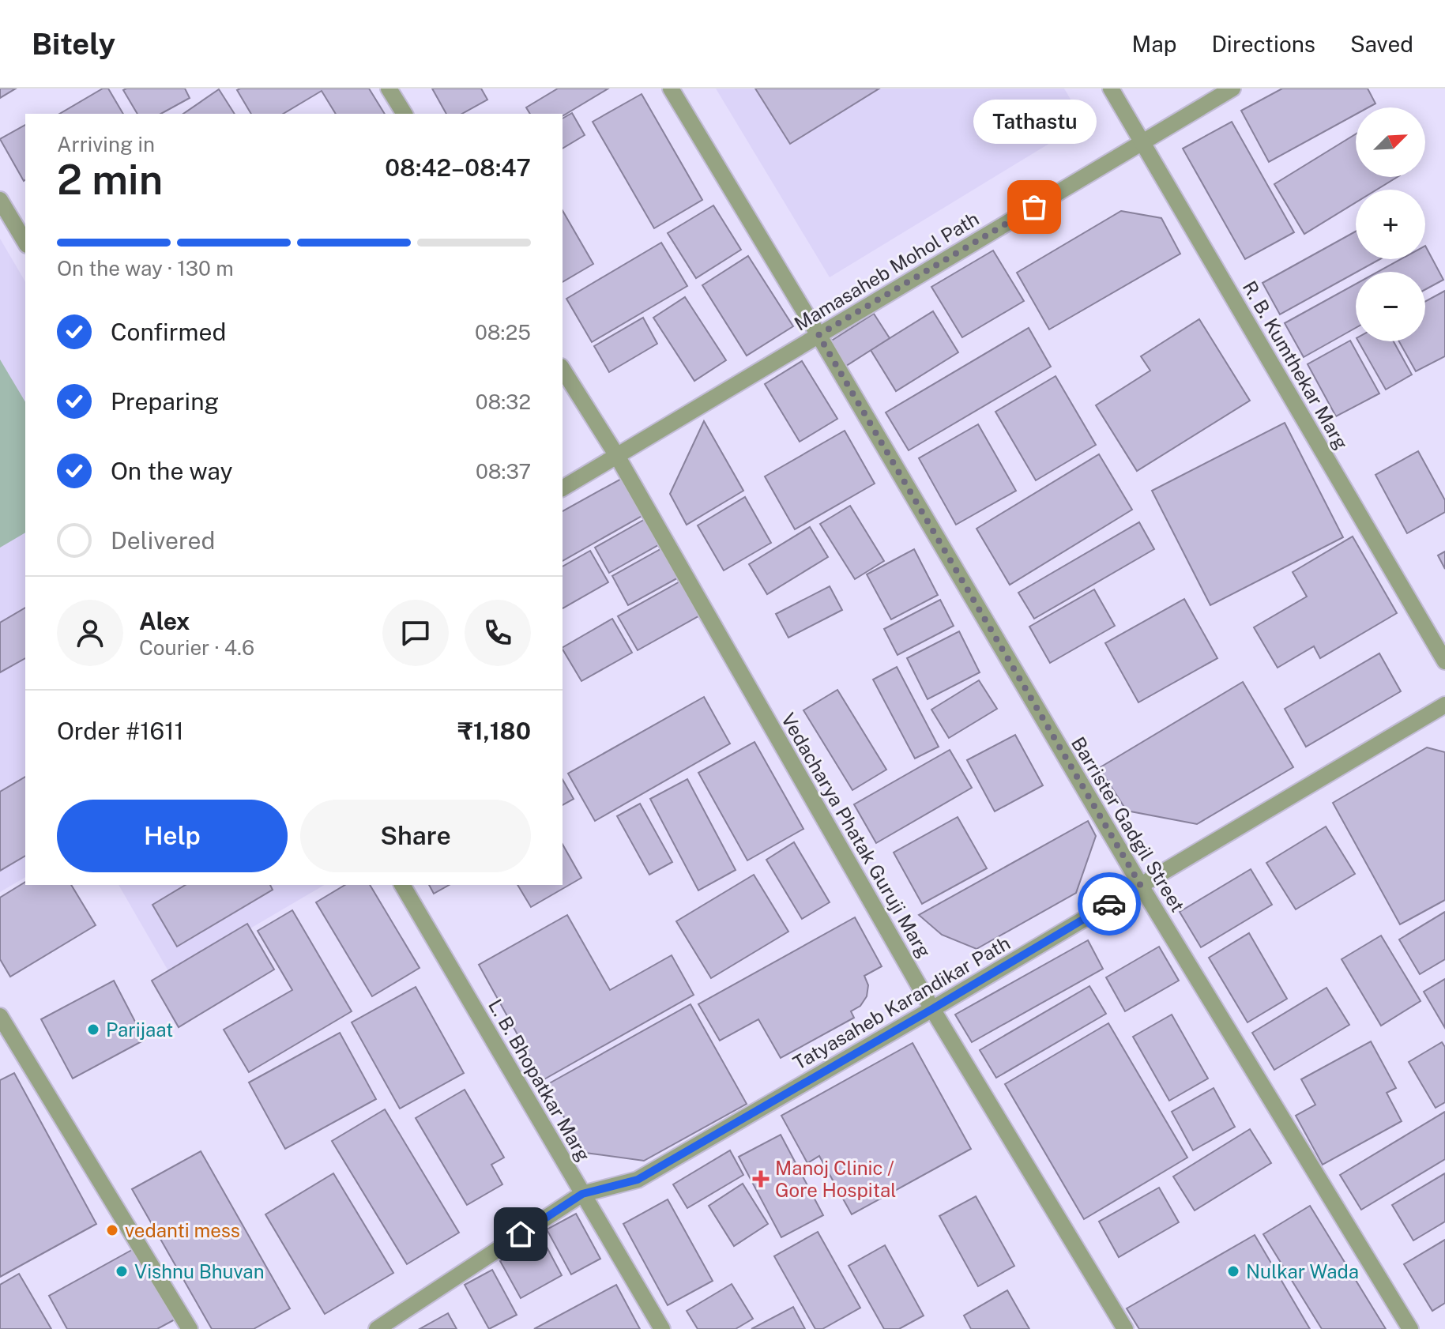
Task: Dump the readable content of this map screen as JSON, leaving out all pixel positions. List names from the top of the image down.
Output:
{
  "streets": {
    "street": [
      "Mamasaheb Mohol Path",
      "R. B. Kumthekar Marg",
      "Barrister Gadgil Street",
      "Vedacharya Phatak Guruji Marg",
      "Tatyasaheb Karandikar Path",
      "L. B. Bhopatkar Marg"
    ]
  },
  "crossings": [
    ["Mamasaheb Mohol Path", "R. B. Kumthekar Marg"],
    ["Mamasaheb Mohol Path", "Barrister Gadgil Street"],
    ["Mamasaheb Mohol Path", "Vedacharya Phatak Guruji Marg"],
    ["Barrister Gadgil Street", "Tatyasaheb Karandikar Path"],
    ["Vedacharya Phatak Guruji Marg", "Tatyasaheb Karandikar Path"],
    ["Tatyasaheb Karandikar Path", "L. B. Bhopatkar Marg"]
  ],
  "places": {
    "other": [
      "Tathastu",
      "Parijaat",
      "vedanti mess",
      "Vishnu Bhuvan",
      "Nulkar Wada"
    ],
    "health": ["Manoj Clinic / Gore Hospital"]
  },
  "north": "top right",
  "page": {
    "header": "Bitely",
    "nav": ["Map", "Directions", "Saved"],
    "bubble": "Tathastu",
    "map_buttons": ["+", "−"],
    "heading": ["2 min", "Arriving in", "08:42–08:47"],
    "panel": [
      "Alex",
      "Courier · 4.6",
      "Order #1611",
      "₹1,180"
    ],
    "bar": "On the way · 130 m",
    "list": [
      ["Confirmed", "08:25"],
      ["Preparing", "08:32"],
      ["On the way", "08:37"],
      "Delivered"
    ],
    "buttons": ["Help", "Share"]
  }
}
